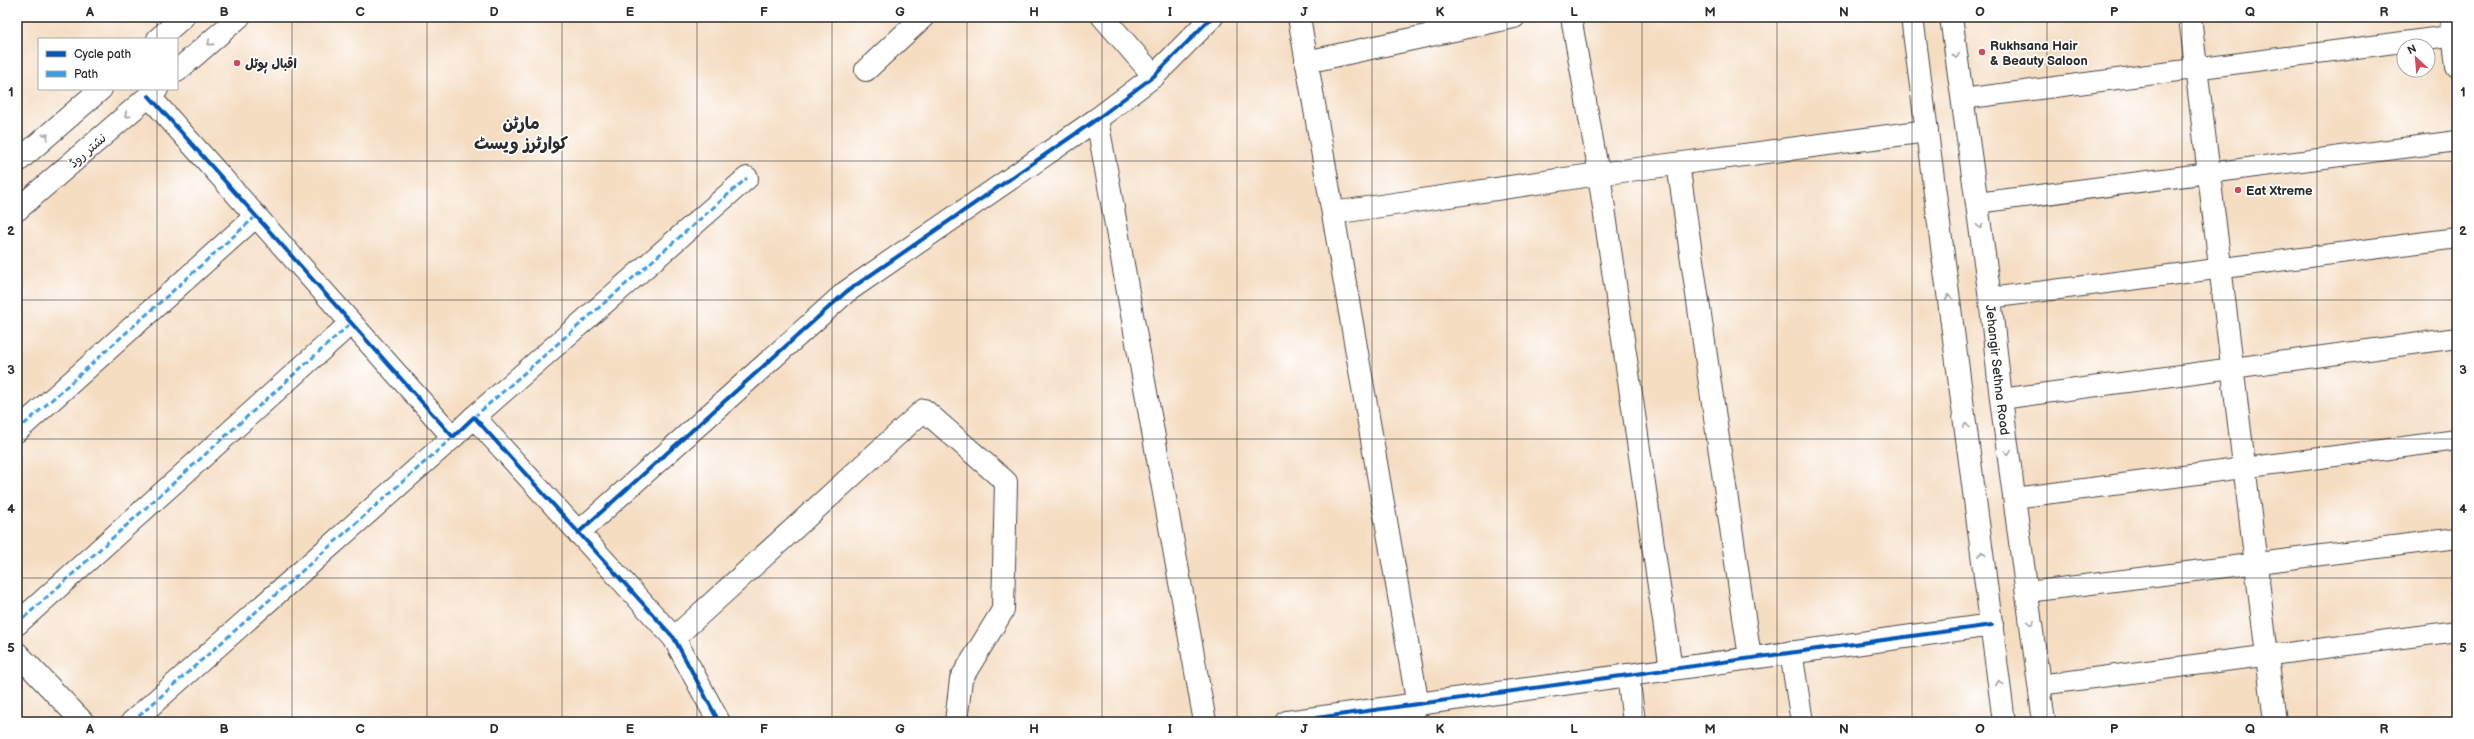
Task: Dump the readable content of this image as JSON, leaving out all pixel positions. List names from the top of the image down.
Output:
{
  "streets": {
    "main road": ["نشتر روڈ", "Jehangir Sethna Road"]
  },
  "districts": ["مارٹن کوارٹرز ویسٹ"],
  "places": ["Rukhsana Hair & Beauty Saloon", "اقبال ہوٹل", "Eat Xtreme"],
  "legend": ["Cycle path", "Path"],
  "north": "top left",
  "grid": {
    "columns": [
      "A",
      "B",
      "C",
      "D",
      "E",
      "F",
      "G",
      "H",
      "I",
      "J",
      "K",
      "L",
      "M",
      "N",
      "O",
      "P",
      "Q",
      "R"
    ],
    "rows": [
      "1",
      "2",
      "3",
      "4",
      "5"
    ]
  }
}
